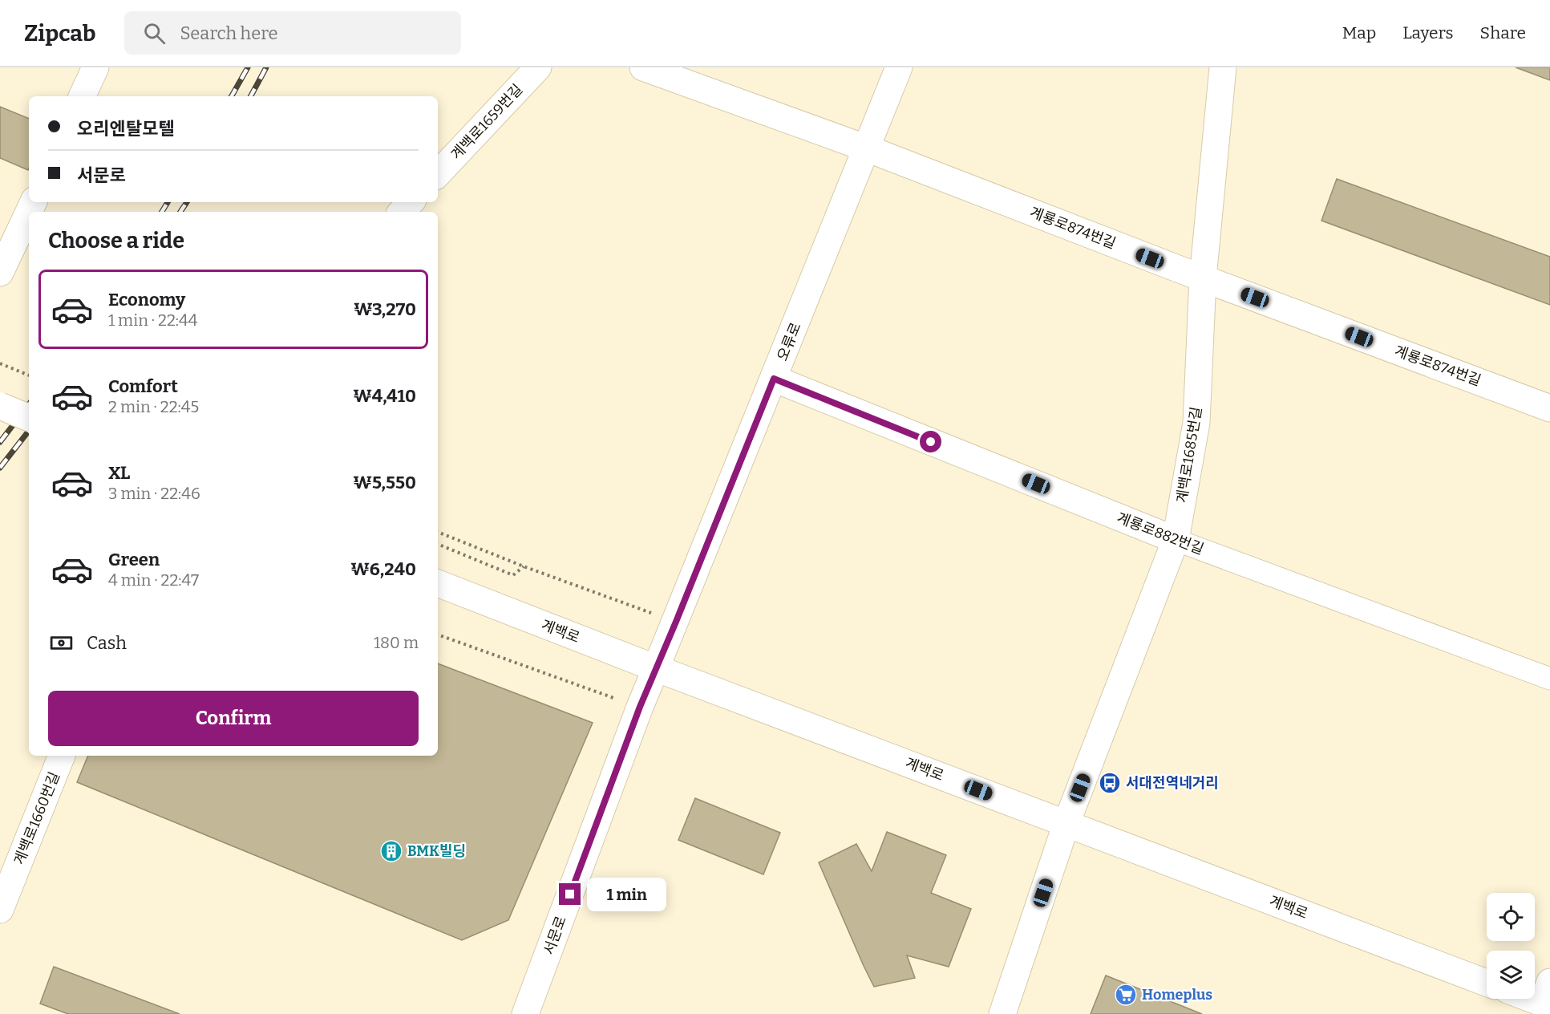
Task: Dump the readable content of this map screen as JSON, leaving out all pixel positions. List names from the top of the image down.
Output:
{
  "streets": {
    "street": [
      "계백로1659번길",
      "계룡로874번길",
      "오류로",
      "계백로1685번길",
      "계룡로882번길",
      "계백로",
      "계백로1660번길",
      "서문로"
    ]
  },
  "crossings": [
    ["계룡로874번길", "오류로"],
    ["계룡로874번길", "계백로1685번길"],
    ["오류로", "계룡로882번길"],
    ["오류로", "계백로"],
    ["오류로", "서문로"],
    ["계백로1685번길", "계룡로882번길"],
    ["계백로1685번길", "계백로"],
    ["계백로", "서문로"]
  ],
  "places": {
    "bus stop": ["서대전역네거리"],
    "building": ["BMK빌딩"],
    "supermarket": ["Homeplus"]
  },
  "page": {
    "header": "Zipcab",
    "search": "Search here",
    "nav": ["Map", "Layers", "Share"],
    "banner": ["오리엔탈모텔", "서문로"],
    "heading": "Choose a ride",
    "list": [
      {
        "name": "Economy",
        "note": "1 min · 22:44",
        "value": "₩3,270"
      },
      {
        "name": "Comfort",
        "note": "2 min · 22:45",
        "value": "₩4,410"
      },
      {
        "name": "XL",
        "note": "3 min · 22:46",
        "value": "₩5,550"
      },
      {
        "name": "Green",
        "note": "4 min · 22:47",
        "value": "₩6,240"
      }
    ],
    "pay": ["Cash", "180 m"],
    "buttons": "Confirm",
    "bubble": "1 min"
  }
}
